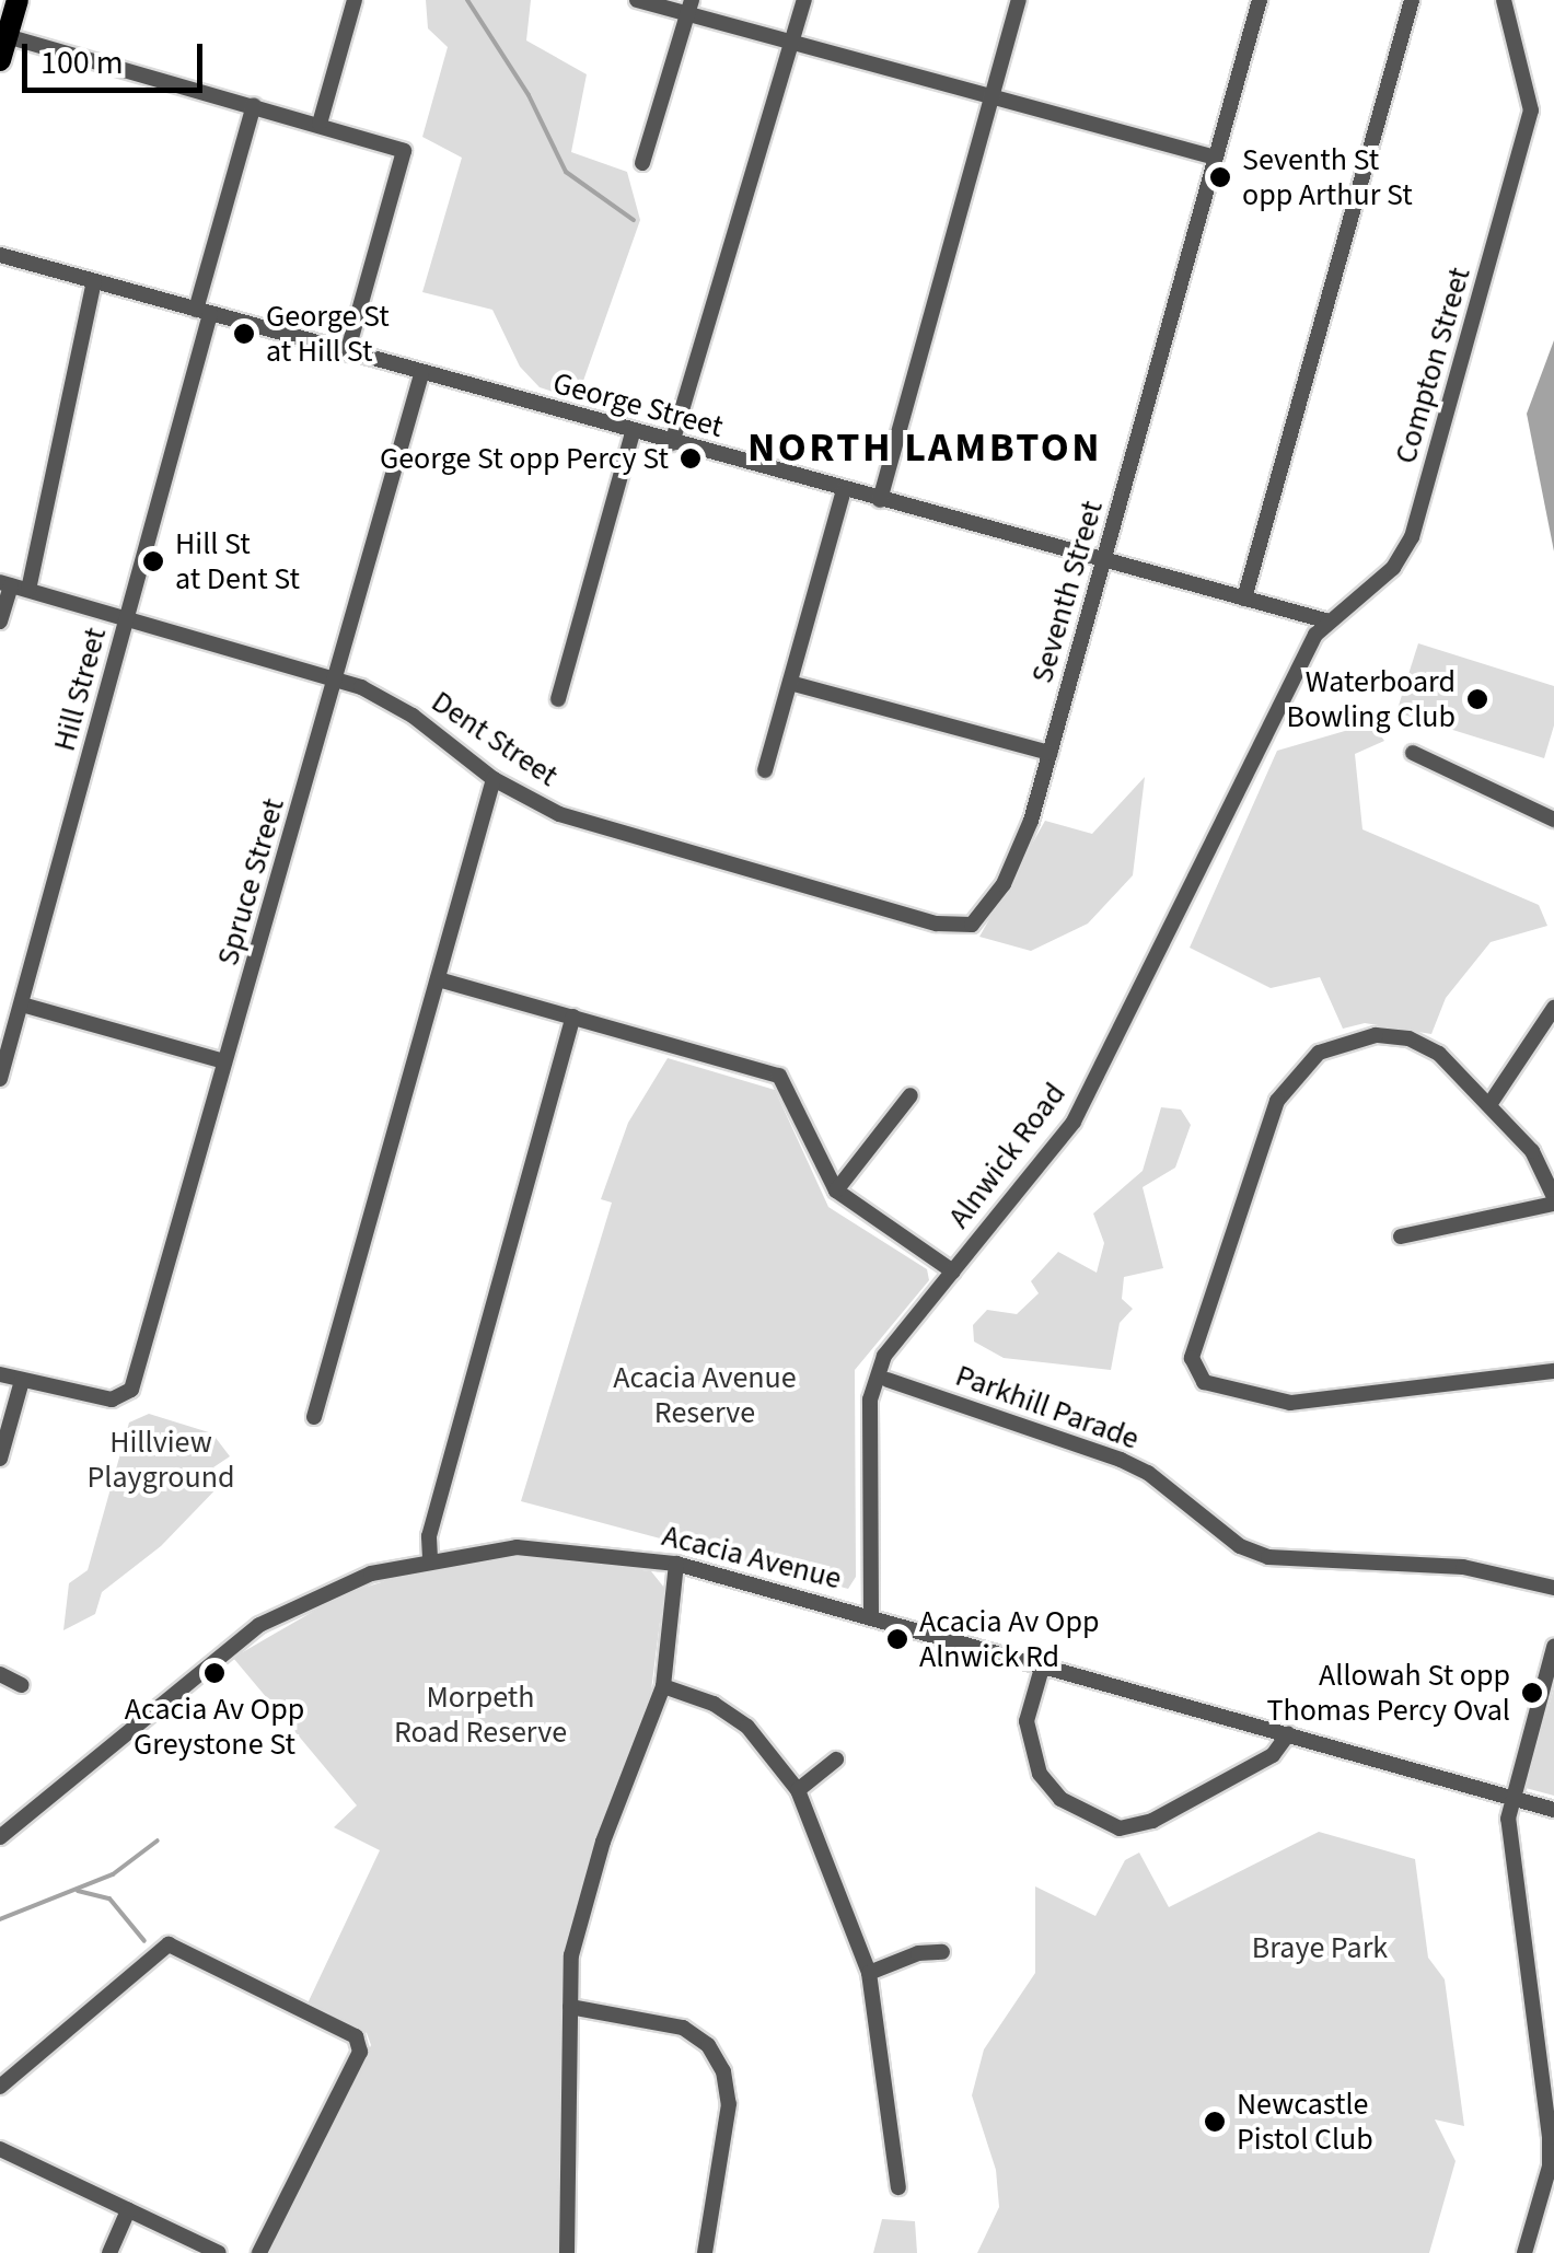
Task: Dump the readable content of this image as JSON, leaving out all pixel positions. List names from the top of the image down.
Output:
{
  "streets": {
    "street": [
      "Compton Street",
      "George Street",
      "Seventh Street",
      "Hill Street",
      "Dent Street",
      "Spruce Street",
      "Alnwick Road",
      "Parkhill Parade",
      "Acacia Avenue"
    ]
  },
  "crossings": [
    ["Compton Street", "George Street"],
    ["Compton Street", "Alnwick Road"],
    ["George Street", "Seventh Street"],
    ["George Street", "Hill Street"],
    ["George Street", "Spruce Street"],
    ["George Street", "Alnwick Road"],
    ["Seventh Street", "Dent Street"],
    ["Hill Street", "Dent Street"],
    ["Dent Street", "Spruce Street"],
    ["Alnwick Road", "Acacia Avenue"]
  ],
  "districts": ["NORTH LAMBTON"],
  "parks": [
    "Acacia Avenue Reserve",
    "Hillview Playground",
    "Morpeth Road Reserve",
    "Braye Park"
  ],
  "places": [
    "Seventh St opp Arthur St",
    "George St at Hill St",
    "George St opp Percy St",
    "Hill St at Dent St",
    "Waterboard Bowling Club",
    "Acacia Av Opp Alnwick Rd",
    "Acacia Av Opp Greystone St",
    "Allowah St opp Thomas Percy Oval",
    "Newcastle Pistol Club"
  ],
  "scale_bar": "100 m"
}
